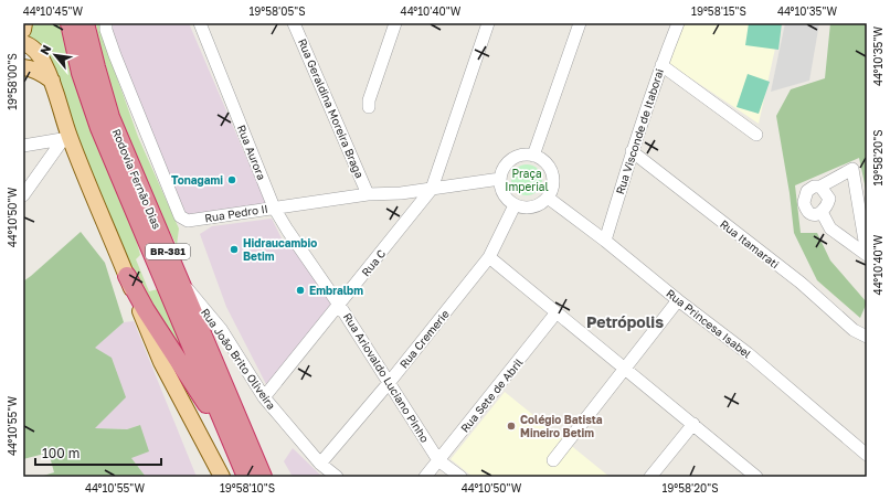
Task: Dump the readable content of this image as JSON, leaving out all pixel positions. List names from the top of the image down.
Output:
{
  "streets": {
    "highway": ["Rodovia Fernão Dias", "BR-381"],
    "street": [
      "Rua Geraldina Moreira Braga",
      "Rua Visconde de Itaborai",
      "Rua Aurora",
      "Rua Pedro II",
      "Rua Itamarati",
      "Rua C",
      "Rua Princesa Isabel",
      "Rua Cremerie",
      "Rua João Brito Oliveira",
      "Rua Ariovaldo Luciano Pinho",
      "Rua Sete de Abril"
    ]
  },
  "crossings": [
    ["Rua Geraldina Moreira Braga", "Rua Pedro II"],
    ["Rua Visconde de Itaborai", "Rua Itamarati"],
    ["Rua Visconde de Itaborai", "Rua Princesa Isabel"],
    ["Rua Aurora", "Rua Pedro II"],
    ["Rua Aurora", "Rua Ariovaldo Luciano Pinho"],
    ["Rodovia Fernão Dias", "BR-381"],
    ["Rodovia Fernão Dias", "Rua João Brito Oliveira"],
    ["Rua Pedro II", "Rua C"],
    ["Rua Pedro II", "Rua Princesa Isabel"],
    ["Rua Pedro II", "Rua Cremerie"],
    ["Rua Pedro II", "Rua Ariovaldo Luciano Pinho"],
    ["Rua C", "Rua João Brito Oliveira"],
    ["Rua C", "Rua Ariovaldo Luciano Pinho"],
    ["Rua Princesa Isabel", "Rua Cremerie"],
    ["Rua Cremerie", "Rua João Brito Oliveira"],
    ["Rua Cremerie", "Rua Ariovaldo Luciano Pinho"],
    ["Rua Ariovaldo Luciano Pinho", "Rua Sete de Abril"]
  ],
  "districts": ["Petrópolis"],
  "parks": ["Praça Imperial"],
  "places": [
    "Tonagami",
    "Hidraucambio Betim",
    "Embralbm",
    "Colégio Batista Mineiro Betim"
  ],
  "scale_bar": "100 m",
  "north": "top left",
  "coordinates": [
    "44°10'45\"W",
    "19°58'05\"S",
    "44°10'40\"W",
    "19°58'15\"S",
    "44°10'35\"W",
    "19°58'00\"S",
    "19°58'20\"S",
    "44°10'50\"W",
    "44°10'55\"W",
    "19°58'10\"S"
  ]
}
